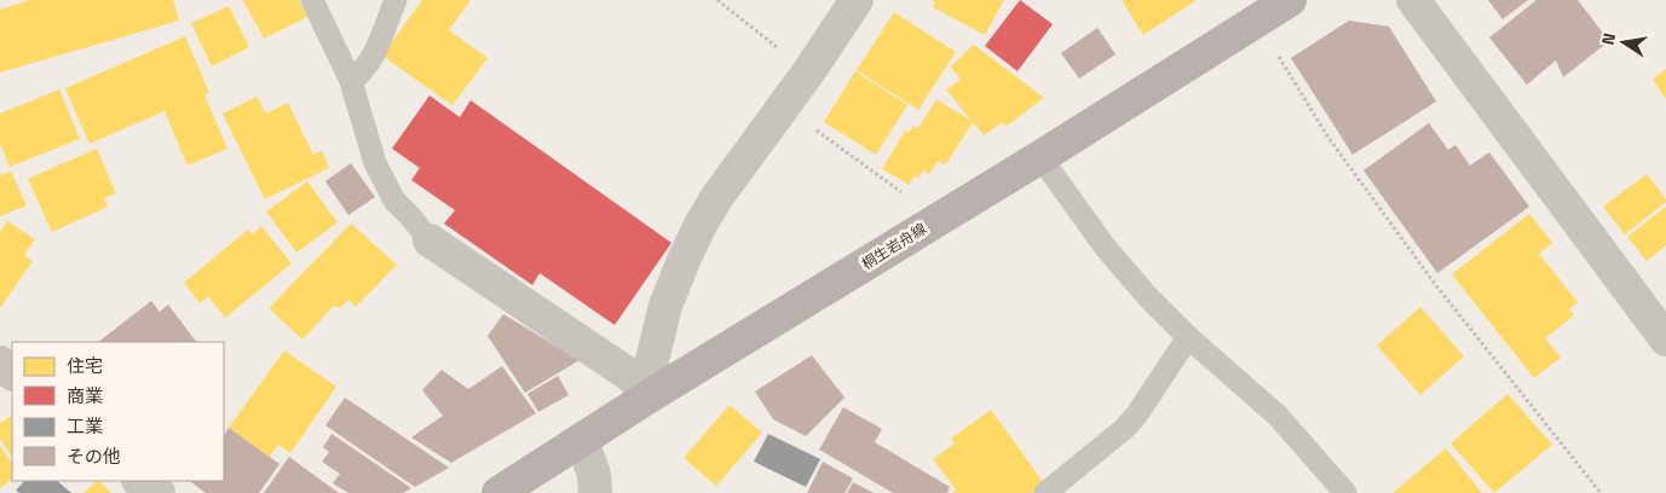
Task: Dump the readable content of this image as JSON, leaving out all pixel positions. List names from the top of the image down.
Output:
{
  "streets": {
    "main road": ["桐生岩舟線"]
  },
  "legend": [
    "住宅",
    "商業",
    "工業",
    "その他"
  ],
  "north": "left"
}
